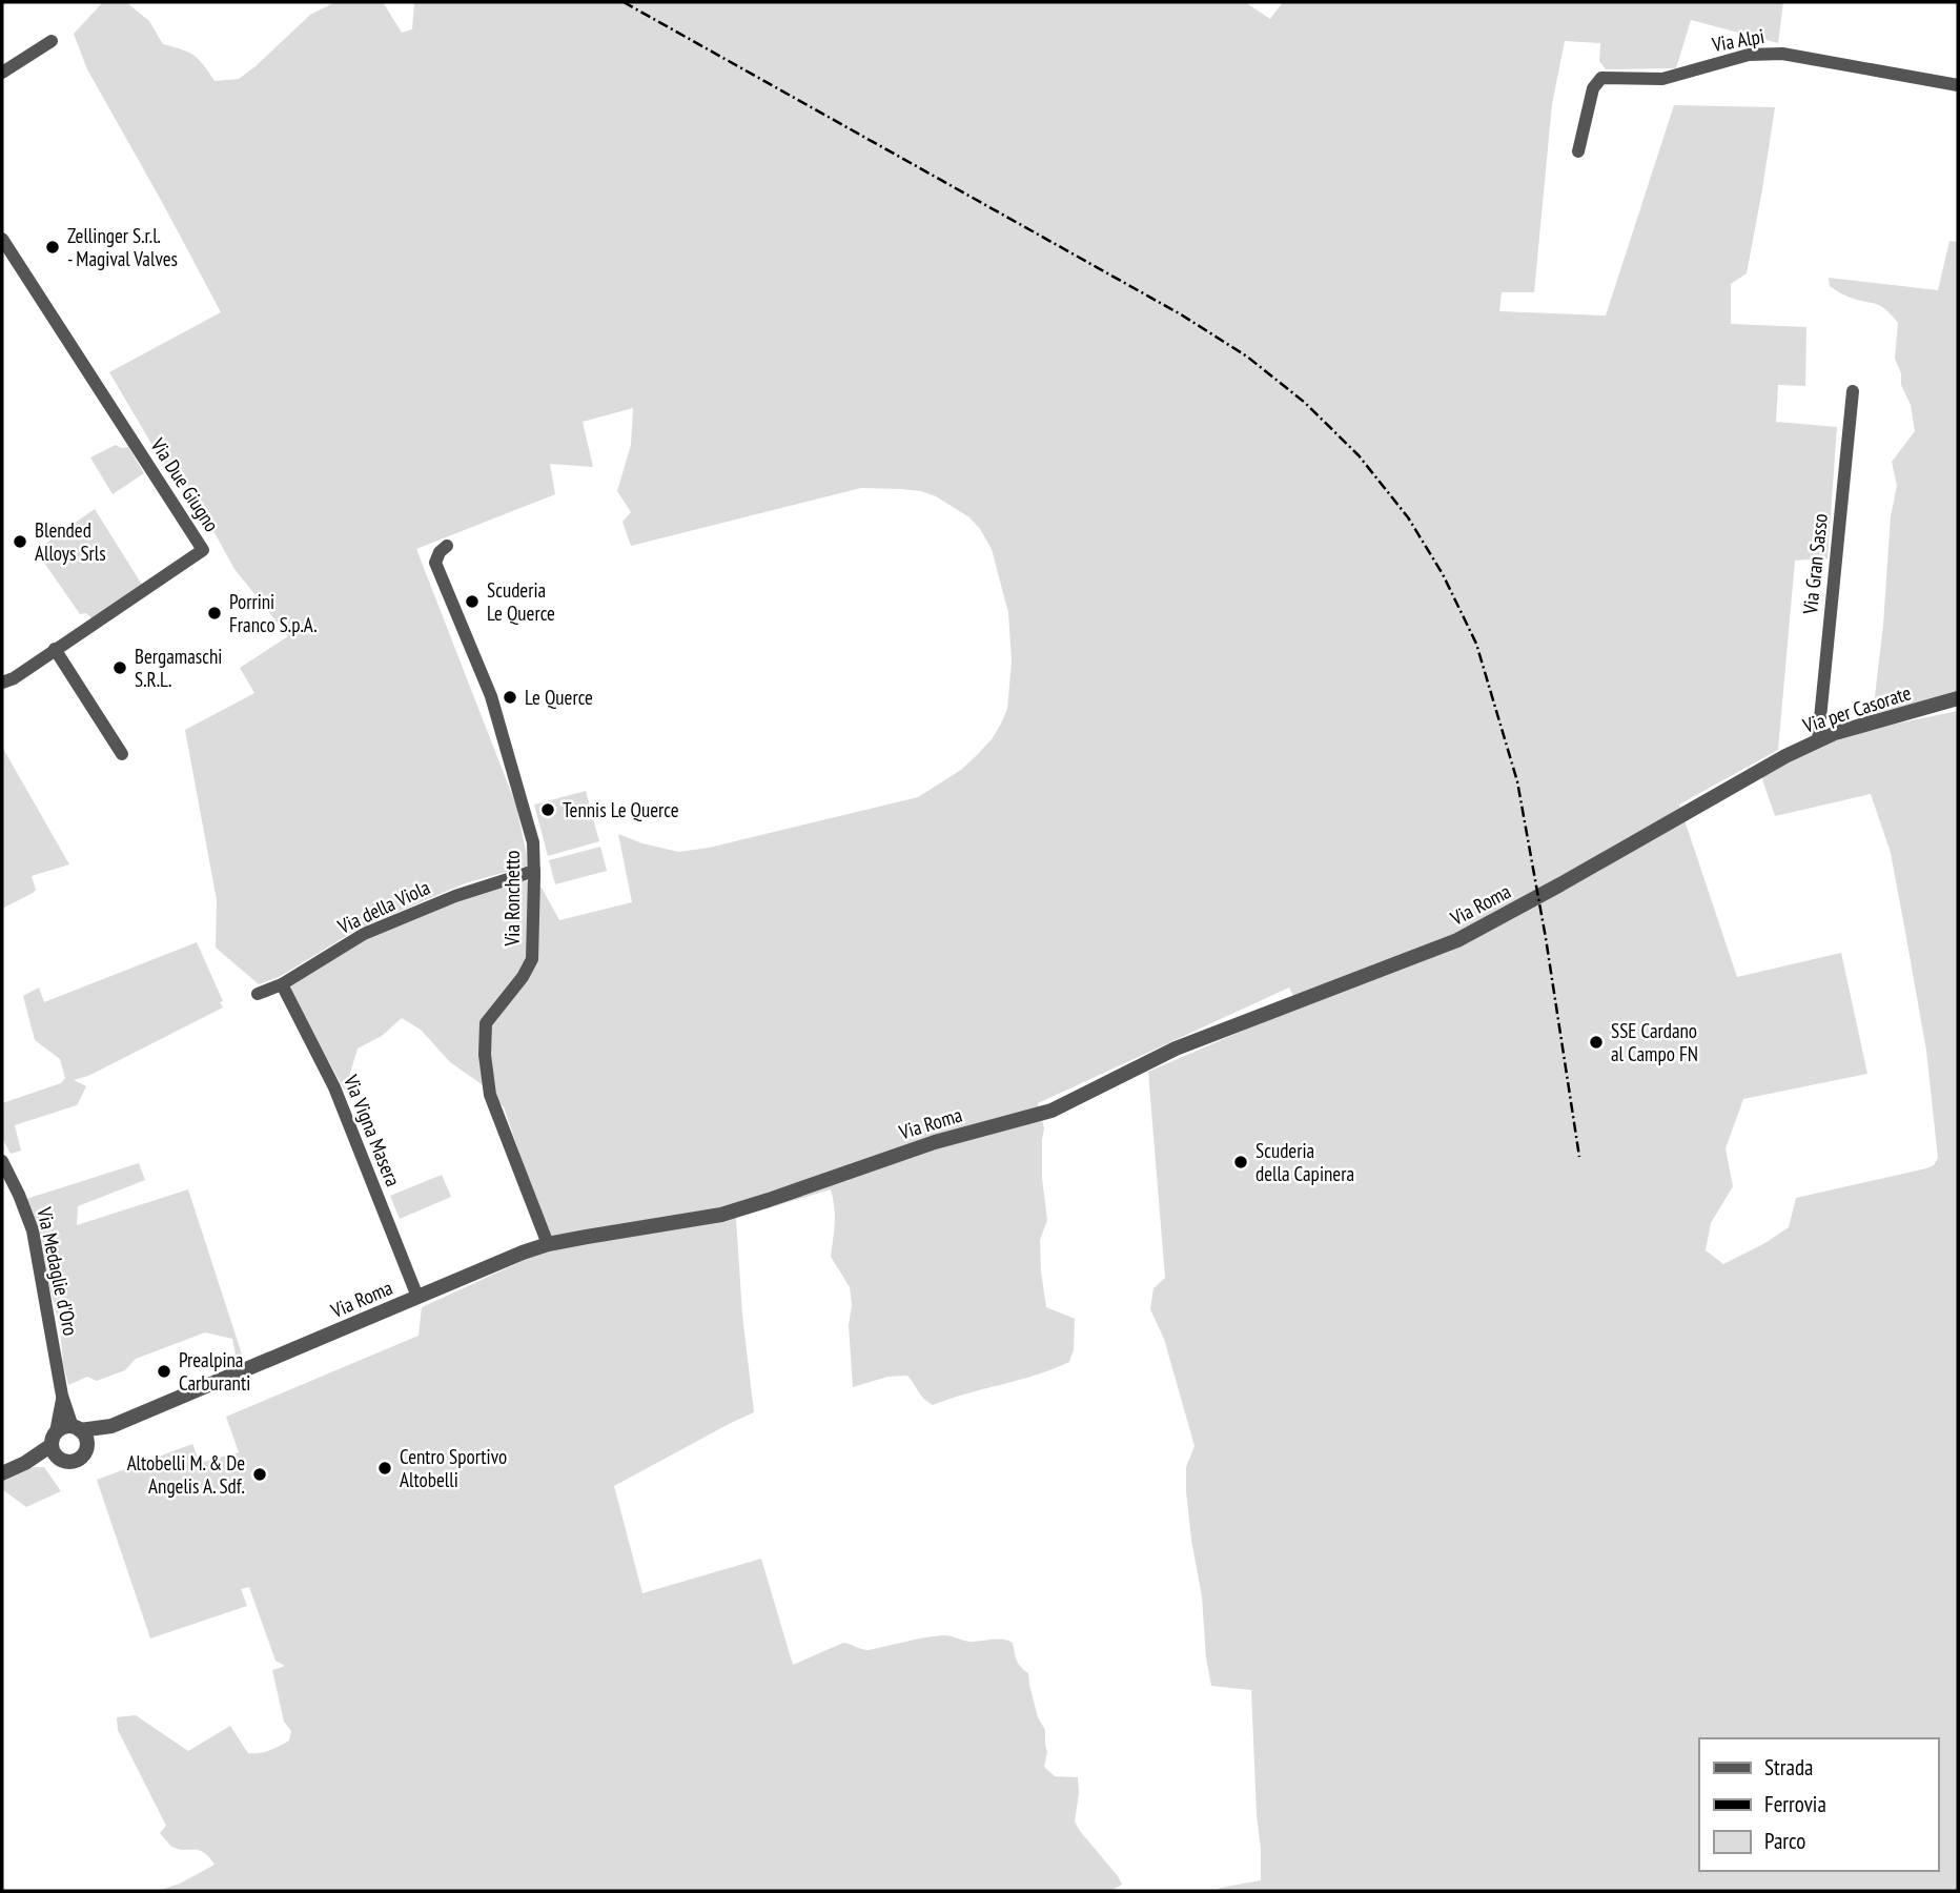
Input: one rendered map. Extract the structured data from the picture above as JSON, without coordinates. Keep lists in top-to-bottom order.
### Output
{
  "streets": {
    "street": [
      "Via Alpi",
      "Via Due Giugno",
      "Via Gran Sasso",
      "Via per Casorate",
      "Via Ronchetto",
      "Via Roma",
      "Via della Viola",
      "Via Vigna Masera",
      "Via Medaglie d'Oro"
    ]
  },
  "crossings": [
    ["Via Gran Sasso", "Via per Casorate"],
    ["Via per Casorate", "Via Roma"],
    ["Via Ronchetto", "Via Roma"],
    ["Via Ronchetto", "Via della Viola"],
    ["Via Roma", "Via Vigna Masera"],
    ["Via Roma", "Via Medaglie d'Oro"],
    ["Via della Viola", "Via Vigna Masera"]
  ],
  "places": [
    "Zellinger S.r.l. - Magival Valves",
    "Blended Alloys Srls",
    "Scuderia Le Querce",
    "Porrini Franco S.p.A.",
    "Bergamaschi S.R.L.",
    "Le Querce",
    "Tennis Le Querce",
    "SSE Cardano al Campo FN",
    "Scuderia della Capinera",
    "Prealpina Carburanti",
    "Centro Sportivo Altobelli",
    "Altobelli M. & De Angelis A. Sdf."
  ],
  "legend": ["Strada", "Ferrovia", "Parco"]
}
